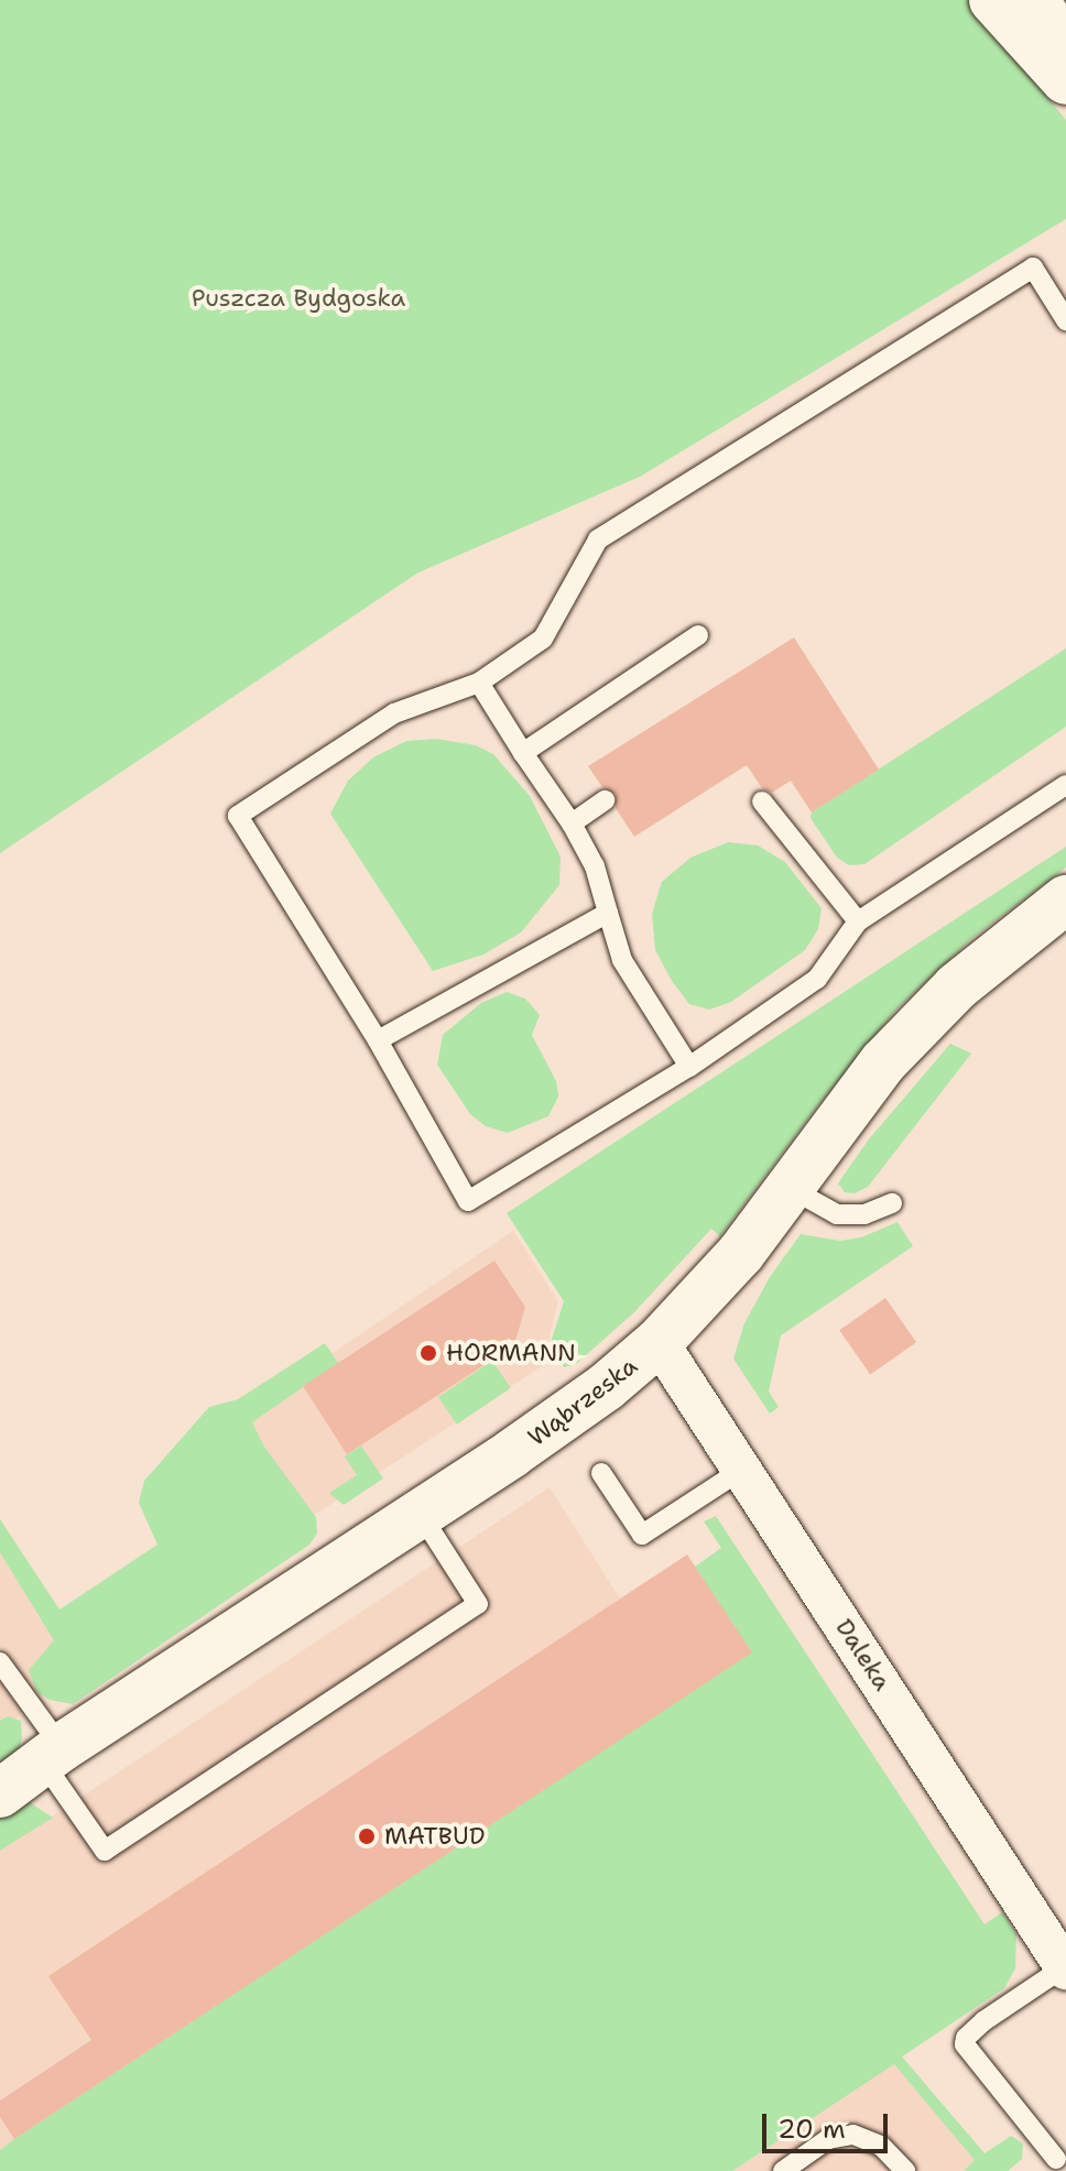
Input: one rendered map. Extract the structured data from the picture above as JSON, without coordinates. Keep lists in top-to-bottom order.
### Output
{
  "streets": {
    "street": ["Wąbrzeska", "Daleka"]
  },
  "crossings": [
    ["Wąbrzeska", "Daleka"]
  ],
  "parks": ["Puszcza Bydgoska"],
  "places": ["HORMANN", "MATBUD"],
  "scale_bar": "20 m"
}
